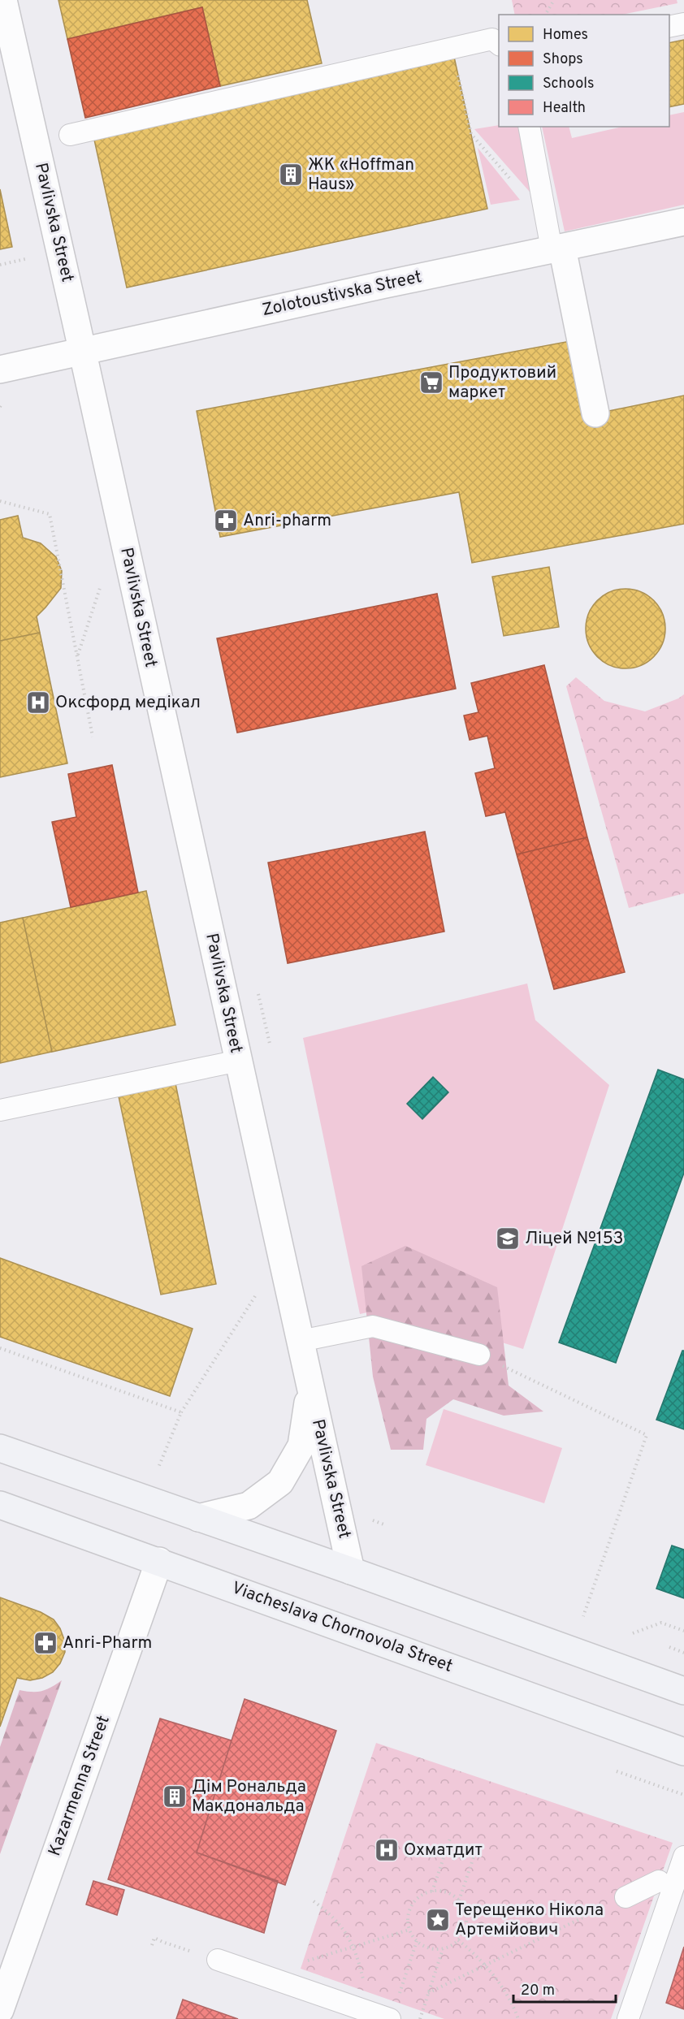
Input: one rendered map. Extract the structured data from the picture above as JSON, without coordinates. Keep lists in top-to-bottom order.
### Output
{
  "streets": {
    "main road": ["Viacheslava Chornovola Street"],
    "street": ["Pavlivska Street", "Zolotoustivska Street", "Kazarmenna Street"]
  },
  "crossings": [
    ["Pavlivska Street", "Zolotoustivska Street"],
    ["Viacheslava Chornovola Street", "Kazarmenna Street"]
  ],
  "places": {
    "building": ["ЖК «Hoffman Haus»", "Дім Рональда Макдональда"],
    "supermarket": ["Продуктовий маркет"],
    "pharmacy": ["Anri-pharm", "Anri-Pharm"],
    "hospital": ["Оксфорд медікал", "Охматдит"],
    "school or university": ["Ліцей №153"],
    "place": ["Терещенко Нікола Артемійович"]
  },
  "legend": [
    "Homes",
    "Shops",
    "Schools",
    "Health"
  ],
  "scale_bar": "20 m"
}
